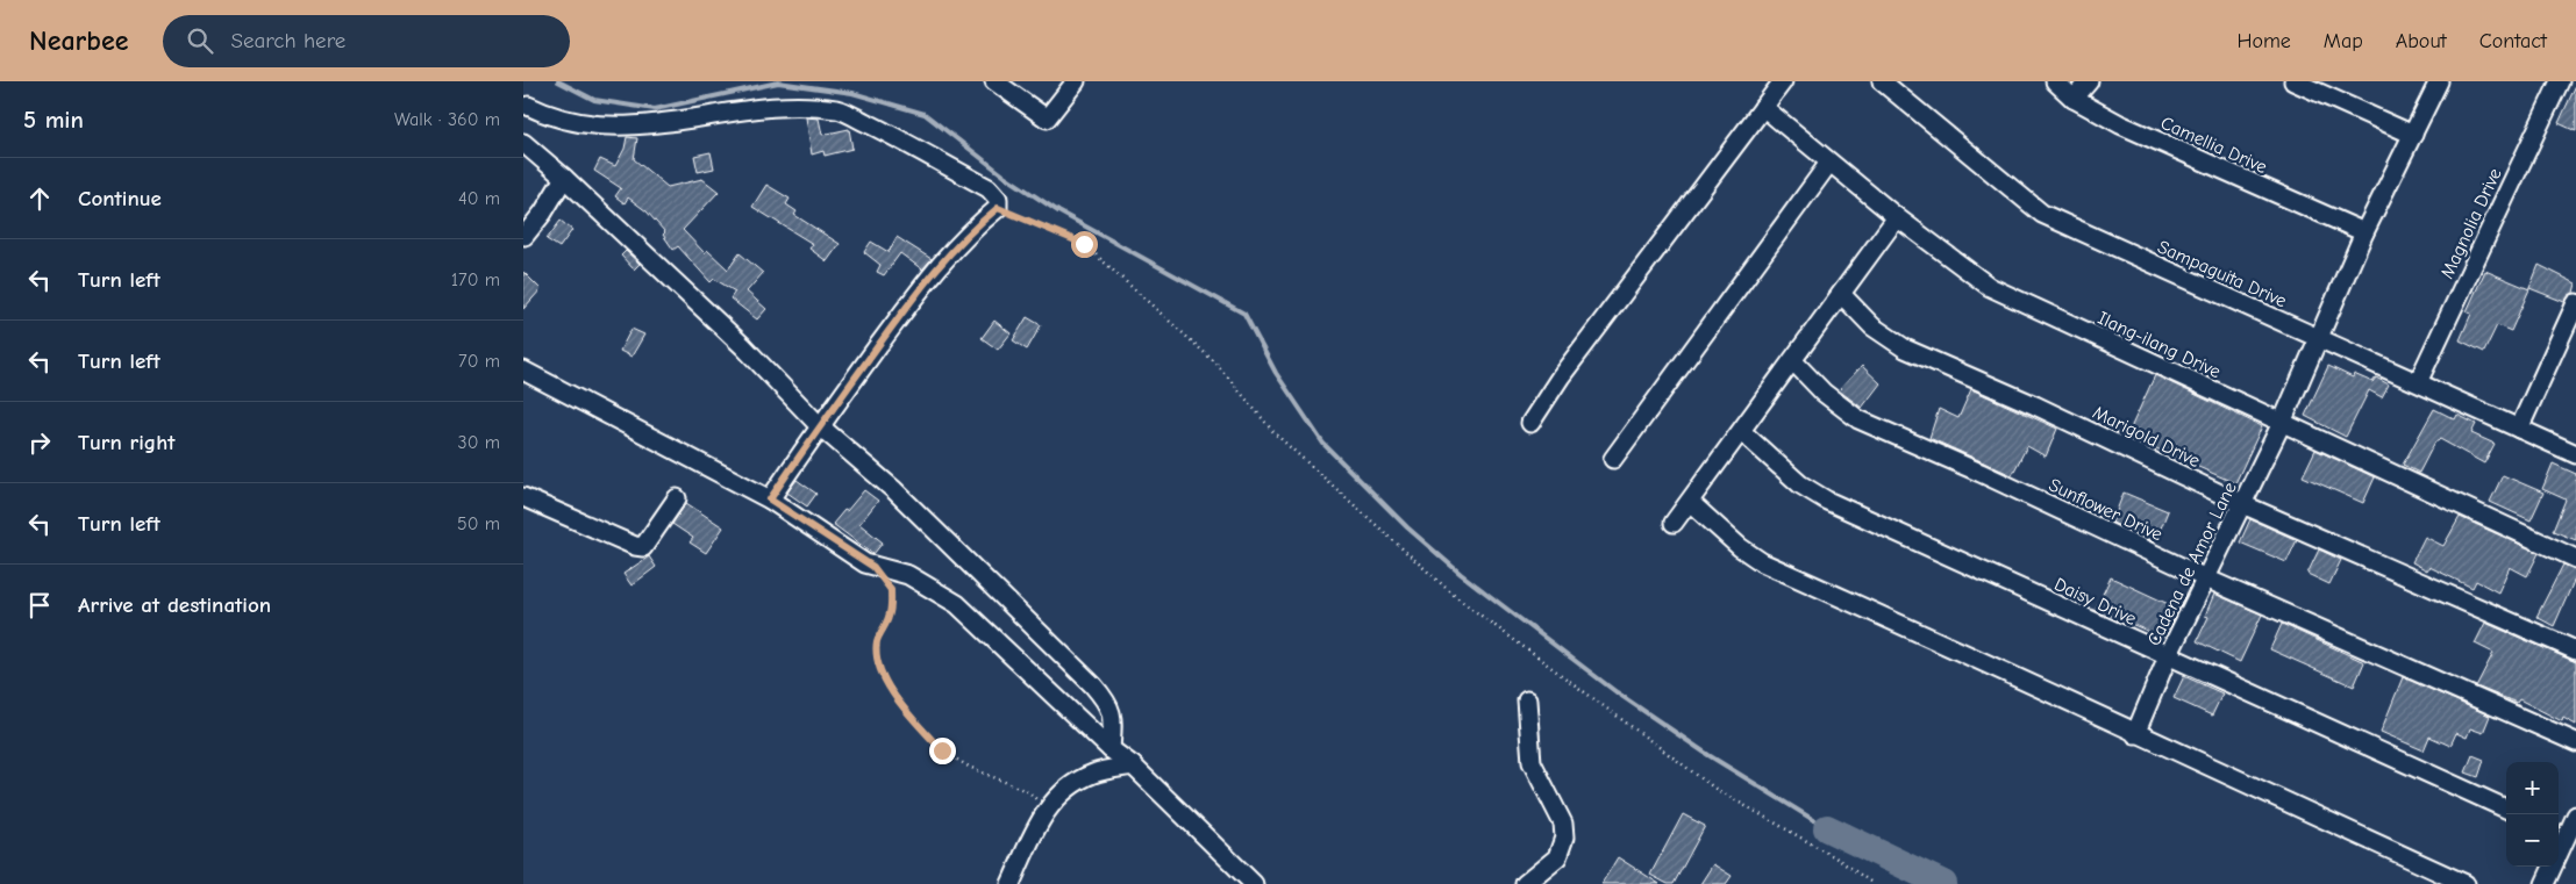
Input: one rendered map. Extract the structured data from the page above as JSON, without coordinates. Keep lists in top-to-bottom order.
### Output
{
  "streets": {
    "street": [
      "Camellia Drive",
      "Magnolia Drive",
      "Sampaguita Drive",
      "Ilang-ilang Drive",
      "Marigold Drive",
      "Sunflower Drive",
      "Cadena de Amor Lane",
      "Daisy Drive"
    ]
  },
  "crossings": [
    ["Camellia Drive", "Cadena de Amor Lane"],
    ["Magnolia Drive", "Sampaguita Drive"],
    ["Sampaguita Drive", "Cadena de Amor Lane"],
    ["Ilang-ilang Drive", "Cadena de Amor Lane"],
    ["Marigold Drive", "Cadena de Amor Lane"],
    ["Sunflower Drive", "Cadena de Amor Lane"],
    ["Cadena de Amor Lane", "Daisy Drive"]
  ],
  "page": {
    "header": "Nearbee",
    "search": "Search here",
    "nav": [
      "Home",
      "Map",
      "About",
      "Contact"
    ],
    "heading": ["5 min", "Walk · 360 m"],
    "list": [
      ["Continue", "40 m"],
      ["Turn left", "170 m"],
      ["Turn left", "70 m"],
      ["Turn right", "30 m"],
      ["Turn left", "50 m"],
      "Arrive at destination"
    ],
    "map_buttons": ["+", "−"]
  }
}
